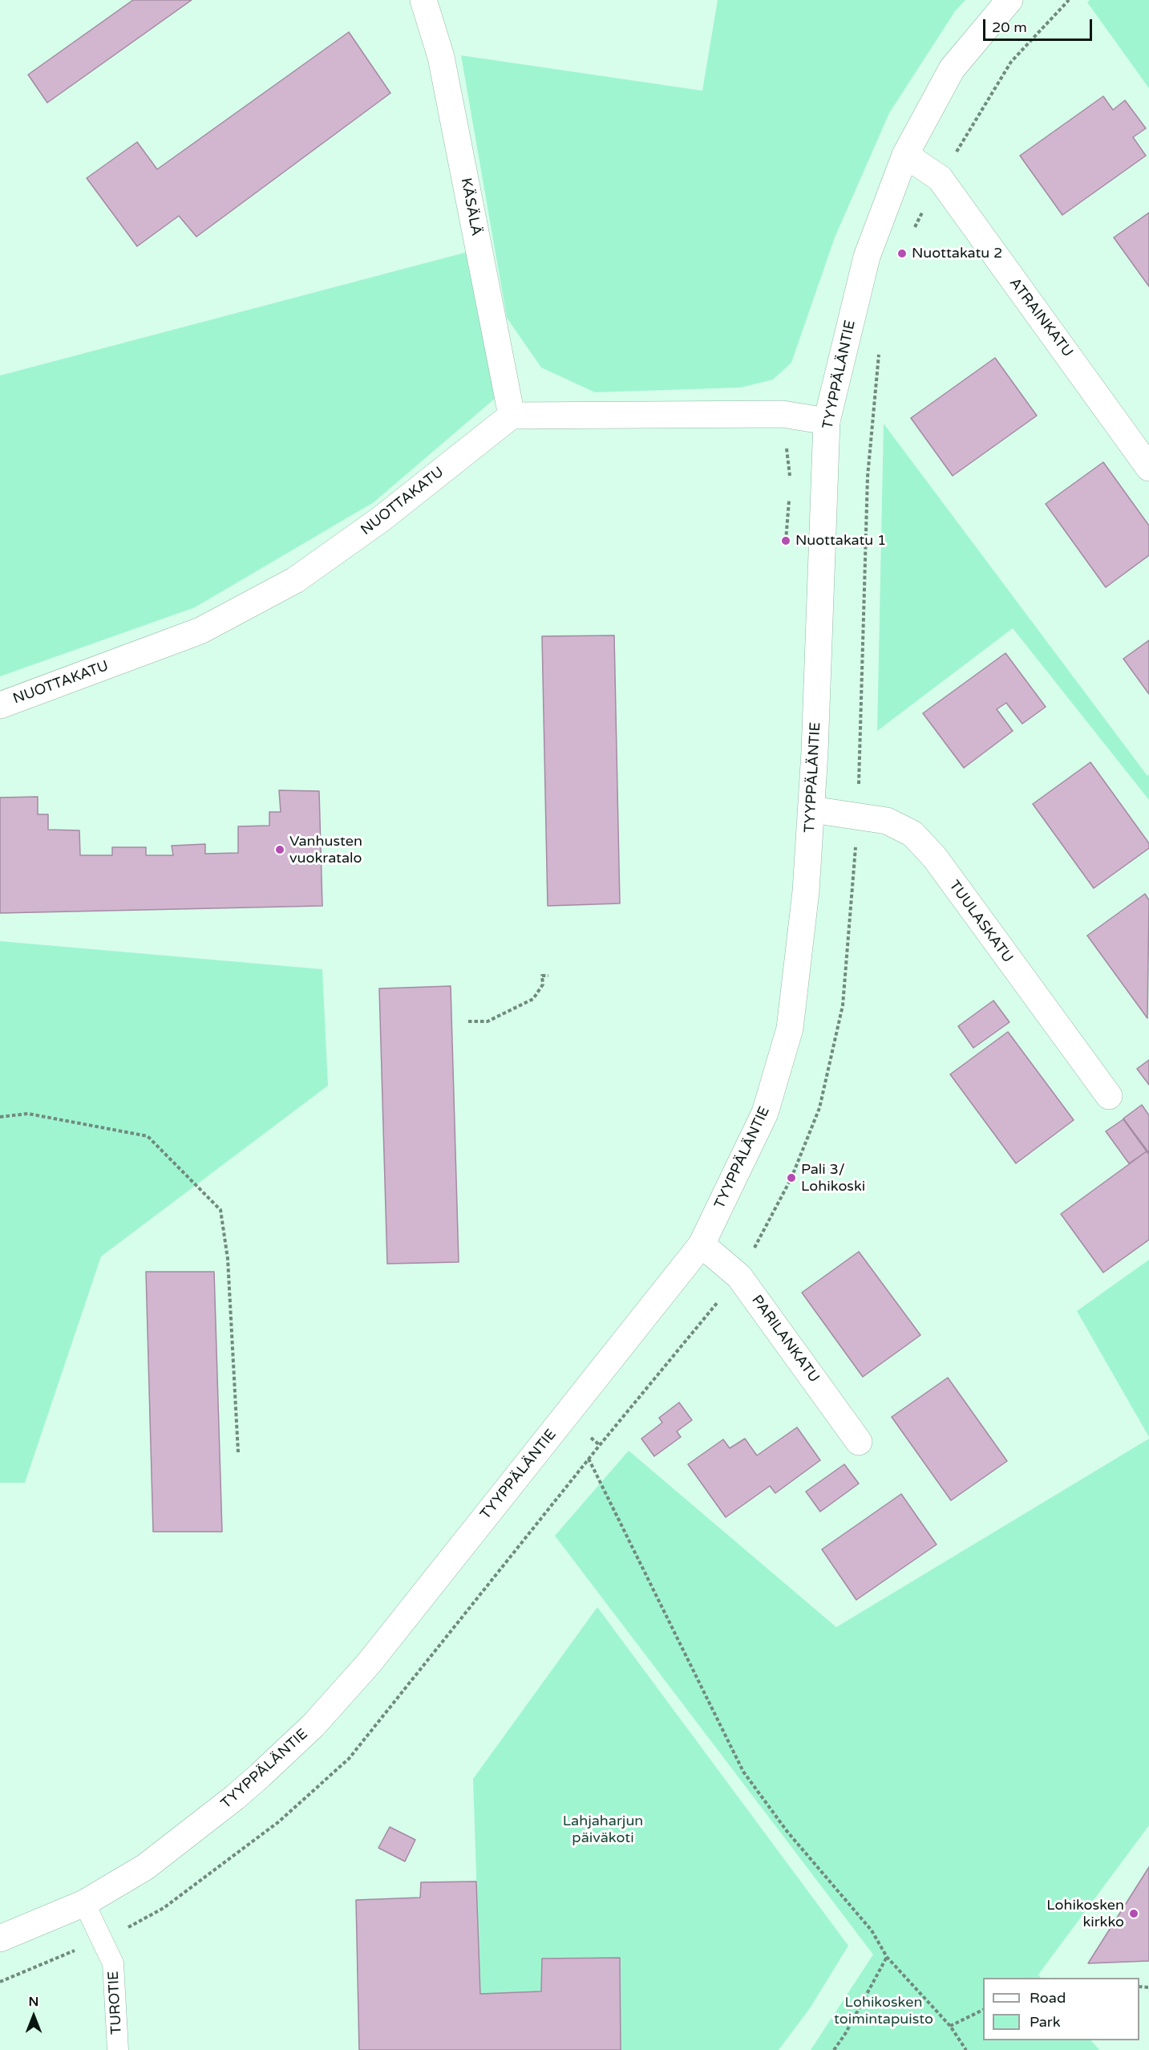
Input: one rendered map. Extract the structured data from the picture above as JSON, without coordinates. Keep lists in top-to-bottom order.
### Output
{
  "streets": {
    "street": [
      "KÄSÄLÄ",
      "ATRAINKATU",
      "TYYPPÄLÄNTIE",
      "NUOTTAKATU",
      "TUULASKATU",
      "PARILANKATU"
    ],
    "lane": ["TUROTIE"]
  },
  "crossings": [
    ["KÄSÄLÄ", "NUOTTAKATU"],
    ["ATRAINKATU", "TYYPPÄLÄNTIE"],
    ["TYYPPÄLÄNTIE", "TUULASKATU"],
    ["TYYPPÄLÄNTIE", "PARILANKATU"],
    ["TYYPPÄLÄNTIE", "TUROTIE"]
  ],
  "parks": ["Lahjaharjun päiväkoti", "Lohikosken toimintapuisto"],
  "places": [
    "Nuottakatu 2",
    "Nuottakatu 1",
    "Vanhusten vuokratalo",
    "Pali 3/ Lohikoski",
    "Lohikosken kirkko"
  ],
  "legend": ["Road", "Park"],
  "scale_bar": "20 m",
  "north": "top"
}
